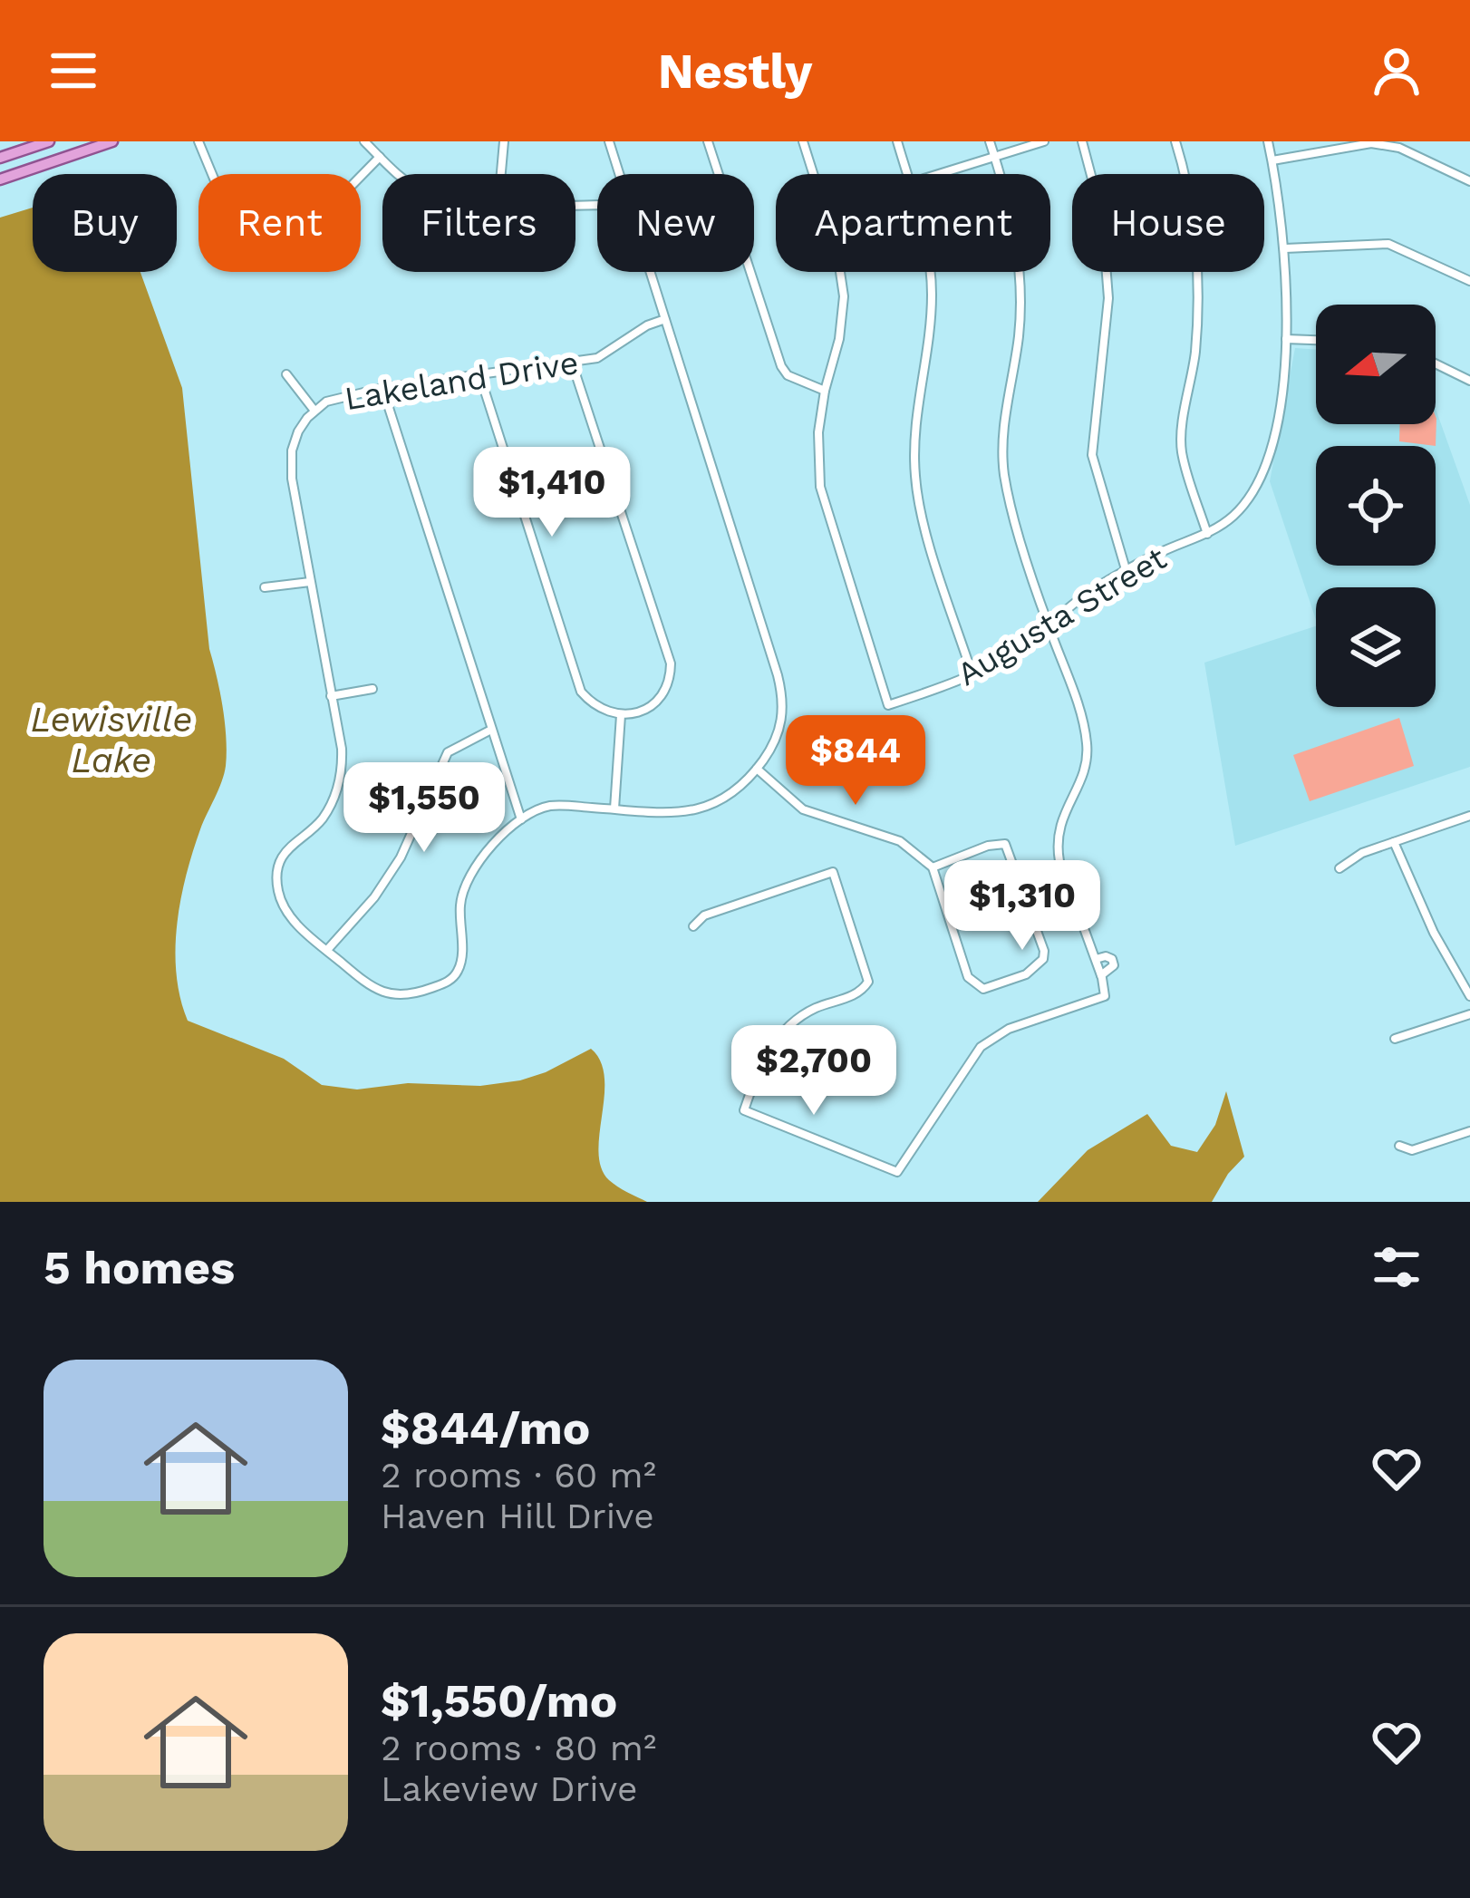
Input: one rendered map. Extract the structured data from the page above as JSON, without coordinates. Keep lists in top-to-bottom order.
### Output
{
  "streets": {
    "street": ["Lakeland Drive", "Augusta Street"]
  },
  "water": ["Lewisville Lake"],
  "north": "left",
  "page": {
    "header": "Nestly",
    "chip": [
      "Buy",
      "Rent",
      "Filters",
      "New",
      "Apartment",
      "House"
    ],
    "price": [
      "$1,410",
      "$844",
      "$1,550",
      "$1,310",
      "$2,700"
    ],
    "heading": "5 homes",
    "list": [
      {
        "name": "$844/mo",
        "note": "2 rooms · 60 m² · Haven Hill Drive"
      },
      {
        "name": "$1,550/mo",
        "note": "2 rooms · 80 m² · Lakeview Drive"
      }
    ]
  }
}
